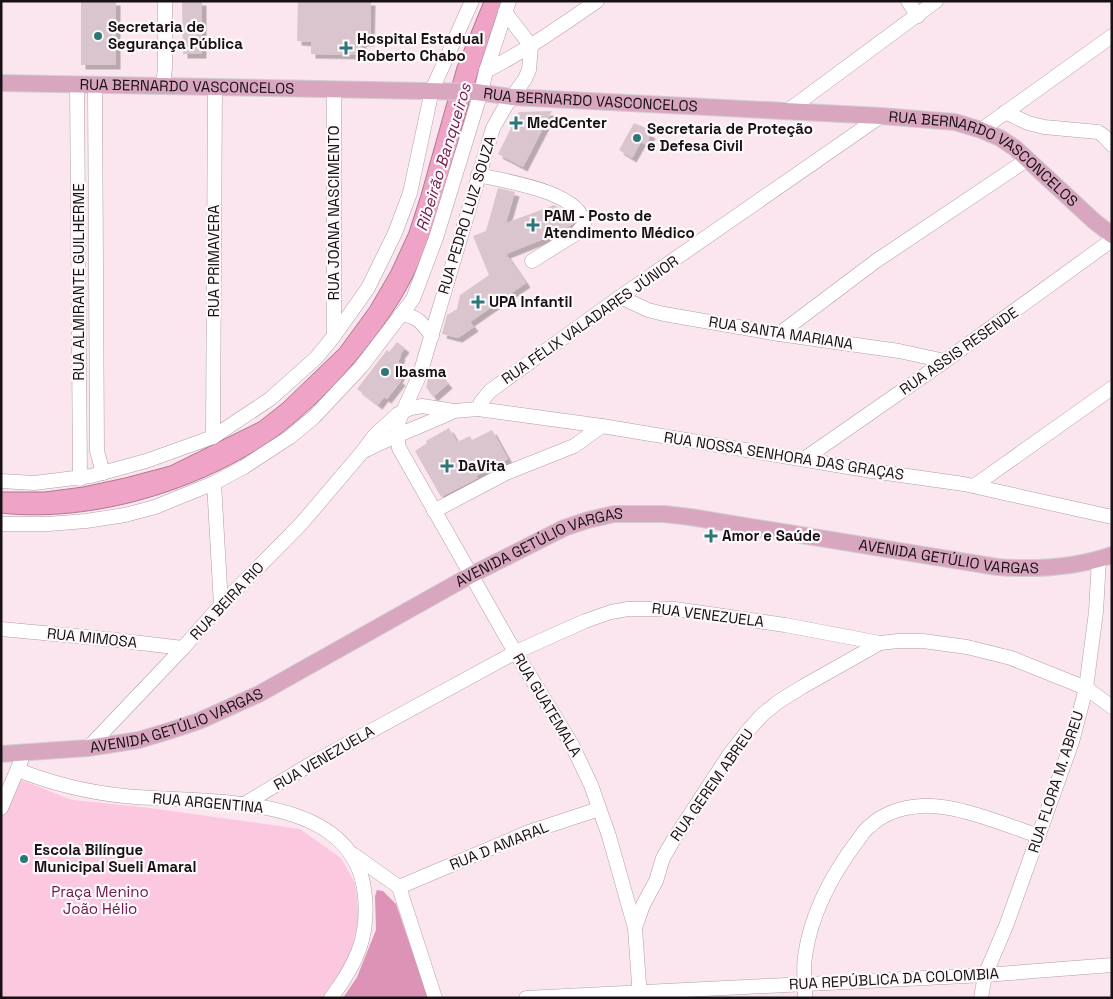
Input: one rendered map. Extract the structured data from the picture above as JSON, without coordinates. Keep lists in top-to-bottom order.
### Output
{
  "streets": {
    "main road": ["RUA BERNARDO VASCONCELOS", "AVENIDA GETÚLIO VARGAS"],
    "street": [
      "RUA JOANA NASCIMENTO",
      "RUA PEDRO LUIZ SOUZA",
      "RUA PRIMAVERA",
      "RUA ALMIRANTE GUILHERME",
      "RUA FÉLIX VALADARES JÚNIOR",
      "RUA SANTA MARIANA",
      "RUA ASSIS RESENDE",
      "RUA NOSSA SENHORA DAS GRAÇAS",
      "RUA BEIRA RIO",
      "RUA VENEZUELA",
      "RUA MIMOSA",
      "RUA GUATEMALA",
      "RUA FLORA M. ABREU",
      "RUA GEREM ABREU",
      "RUA ARGENTINA",
      "RUA D AMARAL",
      "RUA REPÚBLICA DA COLOMBIA"
    ]
  },
  "crossings": [
    ["RUA BERNARDO VASCONCELOS", "RUA JOANA NASCIMENTO"],
    ["RUA BERNARDO VASCONCELOS", "RUA PEDRO LUIZ SOUZA"],
    ["RUA BERNARDO VASCONCELOS", "RUA PRIMAVERA"],
    ["RUA BERNARDO VASCONCELOS", "RUA ALMIRANTE GUILHERME"],
    ["RUA BERNARDO VASCONCELOS", "RUA FÉLIX VALADARES JÚNIOR"],
    ["RUA PEDRO LUIZ SOUZA", "RUA BEIRA RIO"],
    ["RUA FÉLIX VALADARES JÚNIOR", "RUA SANTA MARIANA"],
    ["RUA FÉLIX VALADARES JÚNIOR", "RUA NOSSA SENHORA DAS GRAÇAS"],
    ["RUA SANTA MARIANA", "RUA ASSIS RESENDE"],
    ["RUA ASSIS RESENDE", "RUA NOSSA SENHORA DAS GRAÇAS"],
    ["RUA NOSSA SENHORA DAS GRAÇAS", "RUA BEIRA RIO"],
    ["AVENIDA GETÚLIO VARGAS", "RUA BEIRA RIO"],
    ["AVENIDA GETÚLIO VARGAS", "RUA GUATEMALA"],
    ["AVENIDA GETÚLIO VARGAS", "RUA FLORA M. ABREU"],
    ["RUA BEIRA RIO", "RUA MIMOSA"],
    ["RUA BEIRA RIO", "RUA GUATEMALA"],
    ["RUA VENEZUELA", "RUA GUATEMALA"],
    ["RUA VENEZUELA", "RUA FLORA M. ABREU"],
    ["RUA VENEZUELA", "RUA GEREM ABREU"],
    ["RUA VENEZUELA", "RUA ARGENTINA"],
    ["RUA GUATEMALA", "RUA GEREM ABREU"],
    ["RUA GUATEMALA", "RUA D AMARAL"],
    ["RUA GUATEMALA", "RUA REPÚBLICA DA COLOMBIA"],
    ["RUA FLORA M. ABREU", "RUA REPÚBLICA DA COLOMBIA"]
  ],
  "water": ["Ribeirão Banqueiros"],
  "parks": ["Praça Menino João Hélio"],
  "places": {
    "other": [
      "Secretaria de Segurança Pública",
      "Secretaria de Proteção e Defesa Civil",
      "Ibasma",
      "Escola Bilíngue Municipal Sueli Amaral"
    ],
    "health": [
      "Hospital Estadual Roberto Chabo",
      "MedCenter",
      "PAM - Posto de Atendimento Médico",
      "UPA Infantil",
      "DaVita",
      "Amor e Saúde"
    ]
  }
}
